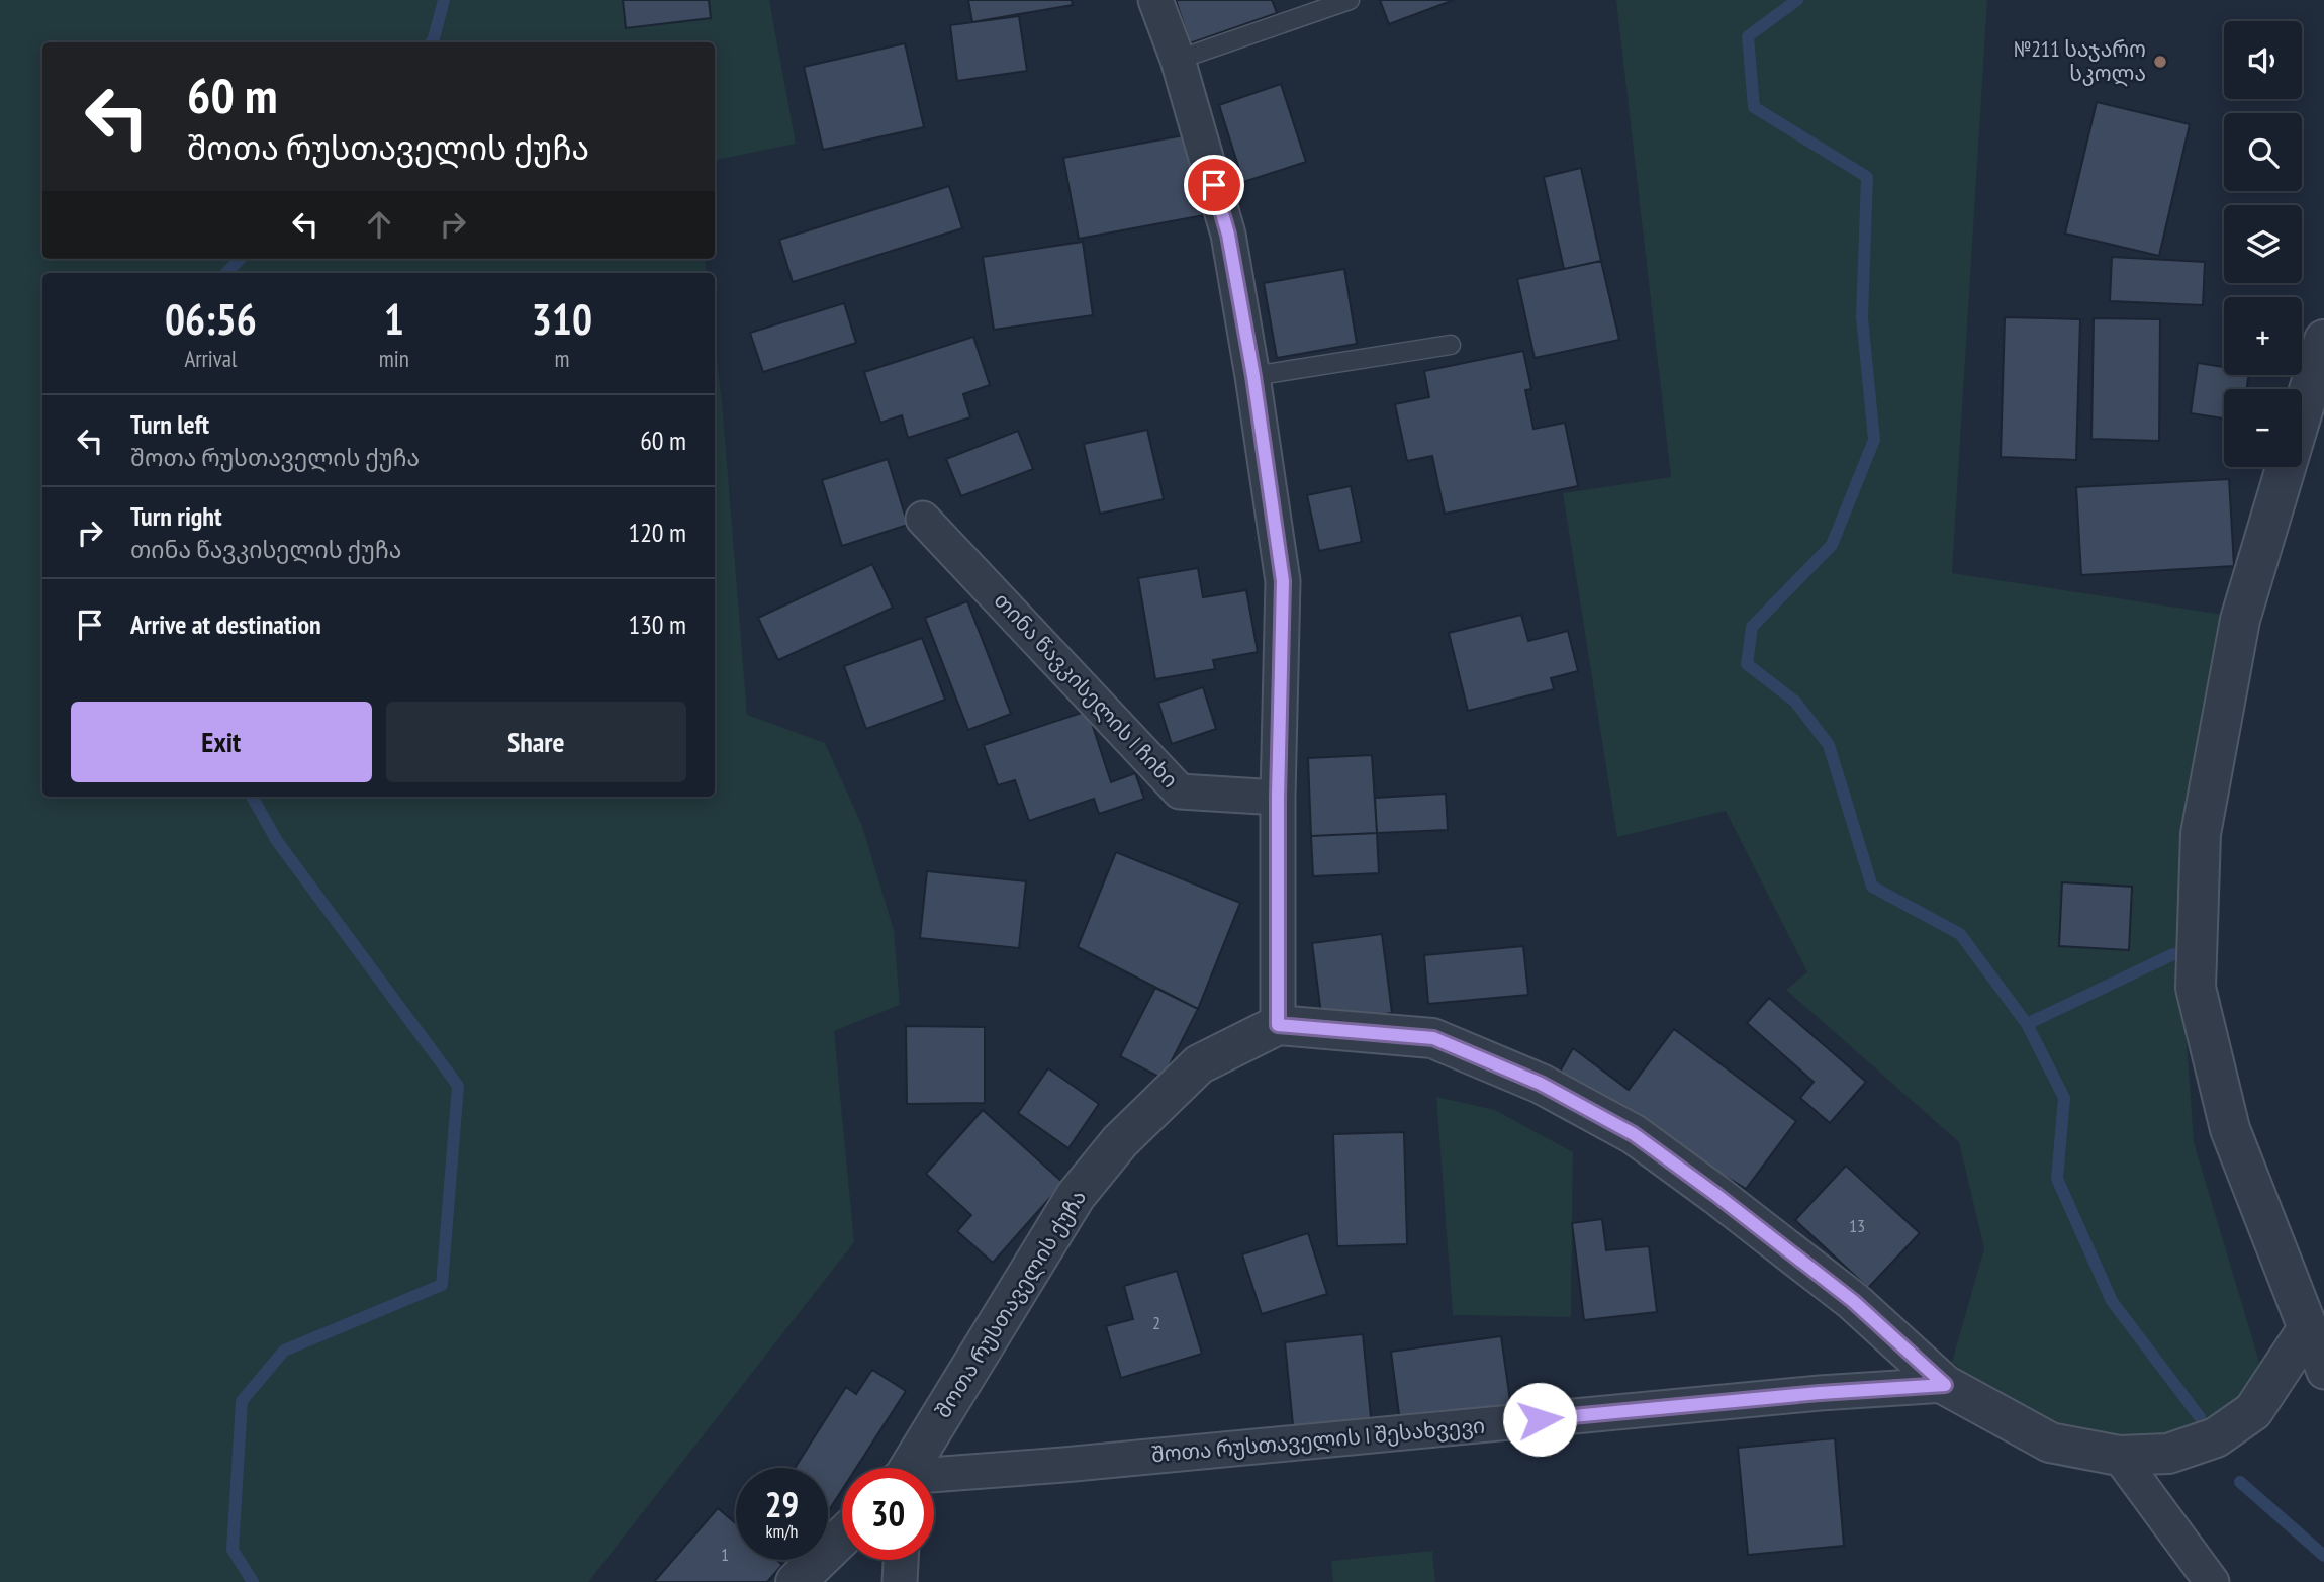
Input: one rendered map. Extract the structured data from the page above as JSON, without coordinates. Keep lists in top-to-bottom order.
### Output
{
  "streets": {
    "street": ["თინა წავკისელის I ჩიხი", "შოთა რუსთაველის ქუჩა", "შოთა რუსთაველის I შესახვევი"]
  },
  "places": ["№211 საჯარო სკოლა"],
  "house_numbers": ["13", "2", "1"],
  "page": {
    "map_buttons": ["+", "−"],
    "turn": ["60 m", "შოთა რუსთაველის ქუჩა"],
    "eta": [
      "06:56",
      "Arrival",
      "1",
      "min",
      "310",
      "m"
    ],
    "list": [
      {
        "name": "Turn left",
        "note": "შოთა რუსთაველის ქუჩა",
        "value": "60 m"
      },
      {
        "name": "Turn right",
        "note": "თინა წავკისელის ქუჩა",
        "value": "120 m"
      },
      {
        "name": "Arrive at destination",
        "value": "130 m"
      }
    ],
    "buttons": ["Exit", "Share"],
    "speed": "29 km/h",
    "limit": "30"
  }
}
